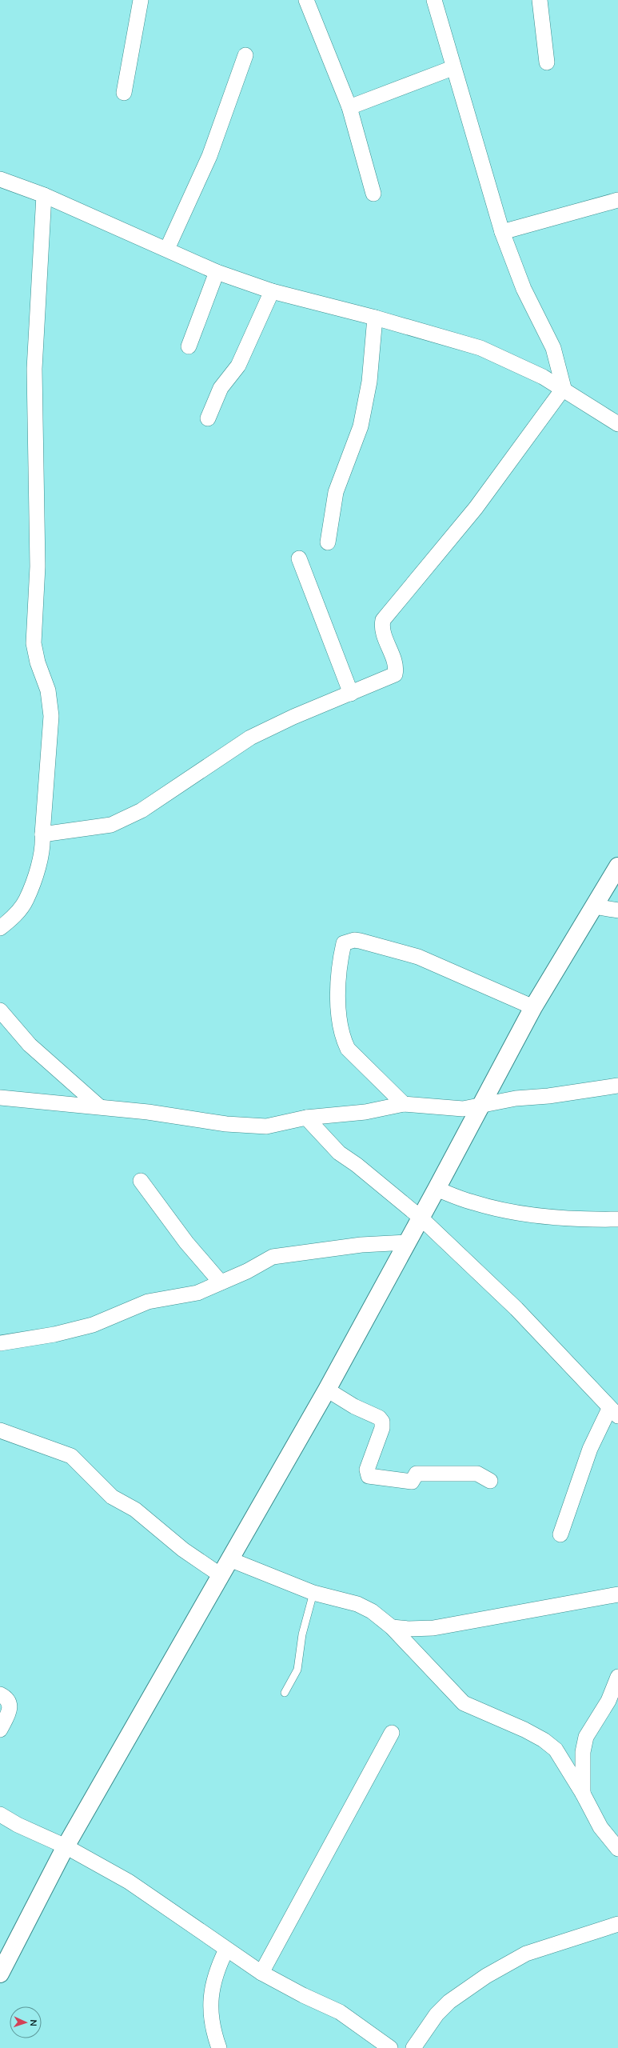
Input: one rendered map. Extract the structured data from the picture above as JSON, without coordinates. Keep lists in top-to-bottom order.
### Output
{
  "north": "right"
}
